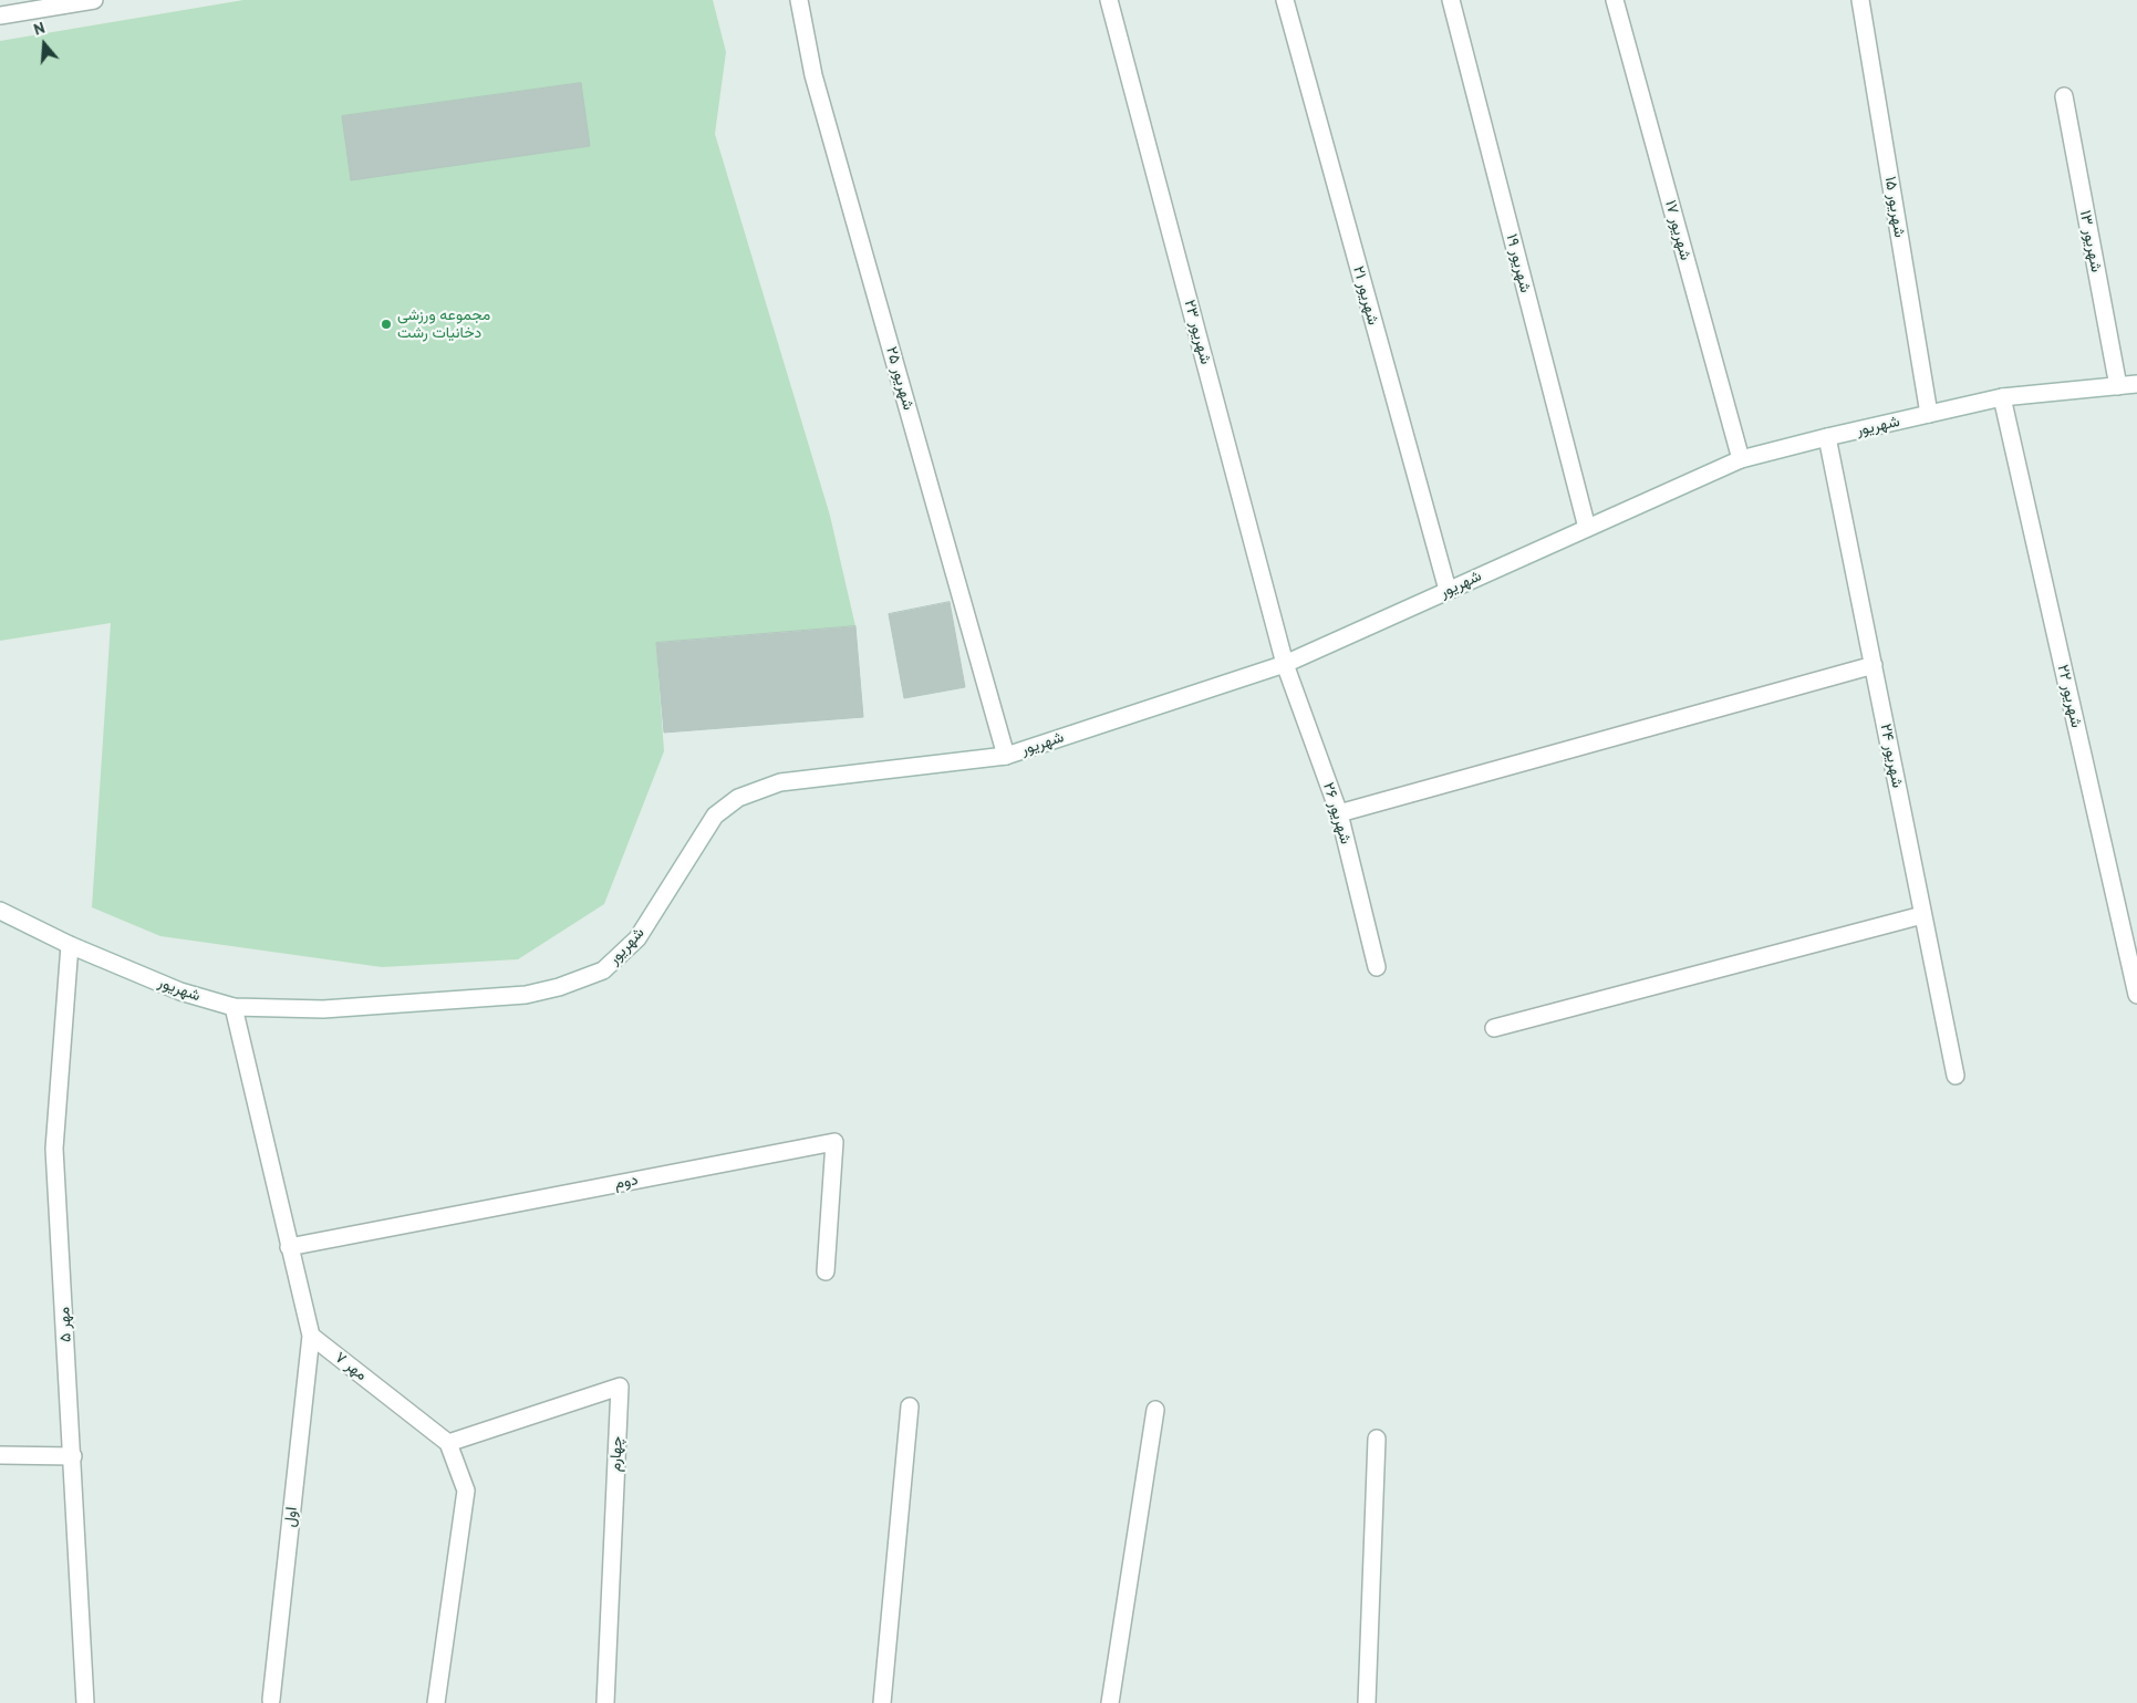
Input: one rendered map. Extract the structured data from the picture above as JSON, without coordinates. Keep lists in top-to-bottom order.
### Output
{
  "streets": {
    "street": [
      "شهریور ۱۵",
      "شهریور ۱۷",
      "شهریور ۱۳",
      "شهریور ۱۹",
      "شهریور ۲۱",
      "شهریور ۲۳",
      "شهریور ۲۵",
      "شهریور",
      "شهریور ۲۲",
      "شهریور ۲۴",
      "شهریور ۲۶",
      "دوم",
      "مهر ۵",
      "مهر ۷",
      "چهارم",
      "اول"
    ]
  },
  "crossings": [
    ["شهریور ۱۵", "شهریور"],
    ["شهریور ۱۷", "شهریور"],
    ["شهریور ۱۳", "شهریور"],
    ["شهریور ۱۹", "شهریور"],
    ["شهریور ۲۱", "شهریور"],
    ["شهریور ۲۳", "شهریور"],
    ["شهریور ۲۳", "شهریور ۲۶"],
    ["شهریور ۲۵", "شهریور"],
    ["شهریور", "شهریور ۲۲"],
    ["شهریور", "شهریور ۲۴"],
    ["شهریور", "شهریور ۲۶"],
    ["شهریور", "مهر ۵"],
    ["مهر ۷", "چهارم"],
    ["مهر ۷", "اول"]
  ],
  "places": ["مجموعه ورزشی دخانیات رشت"],
  "north": "top"
}
